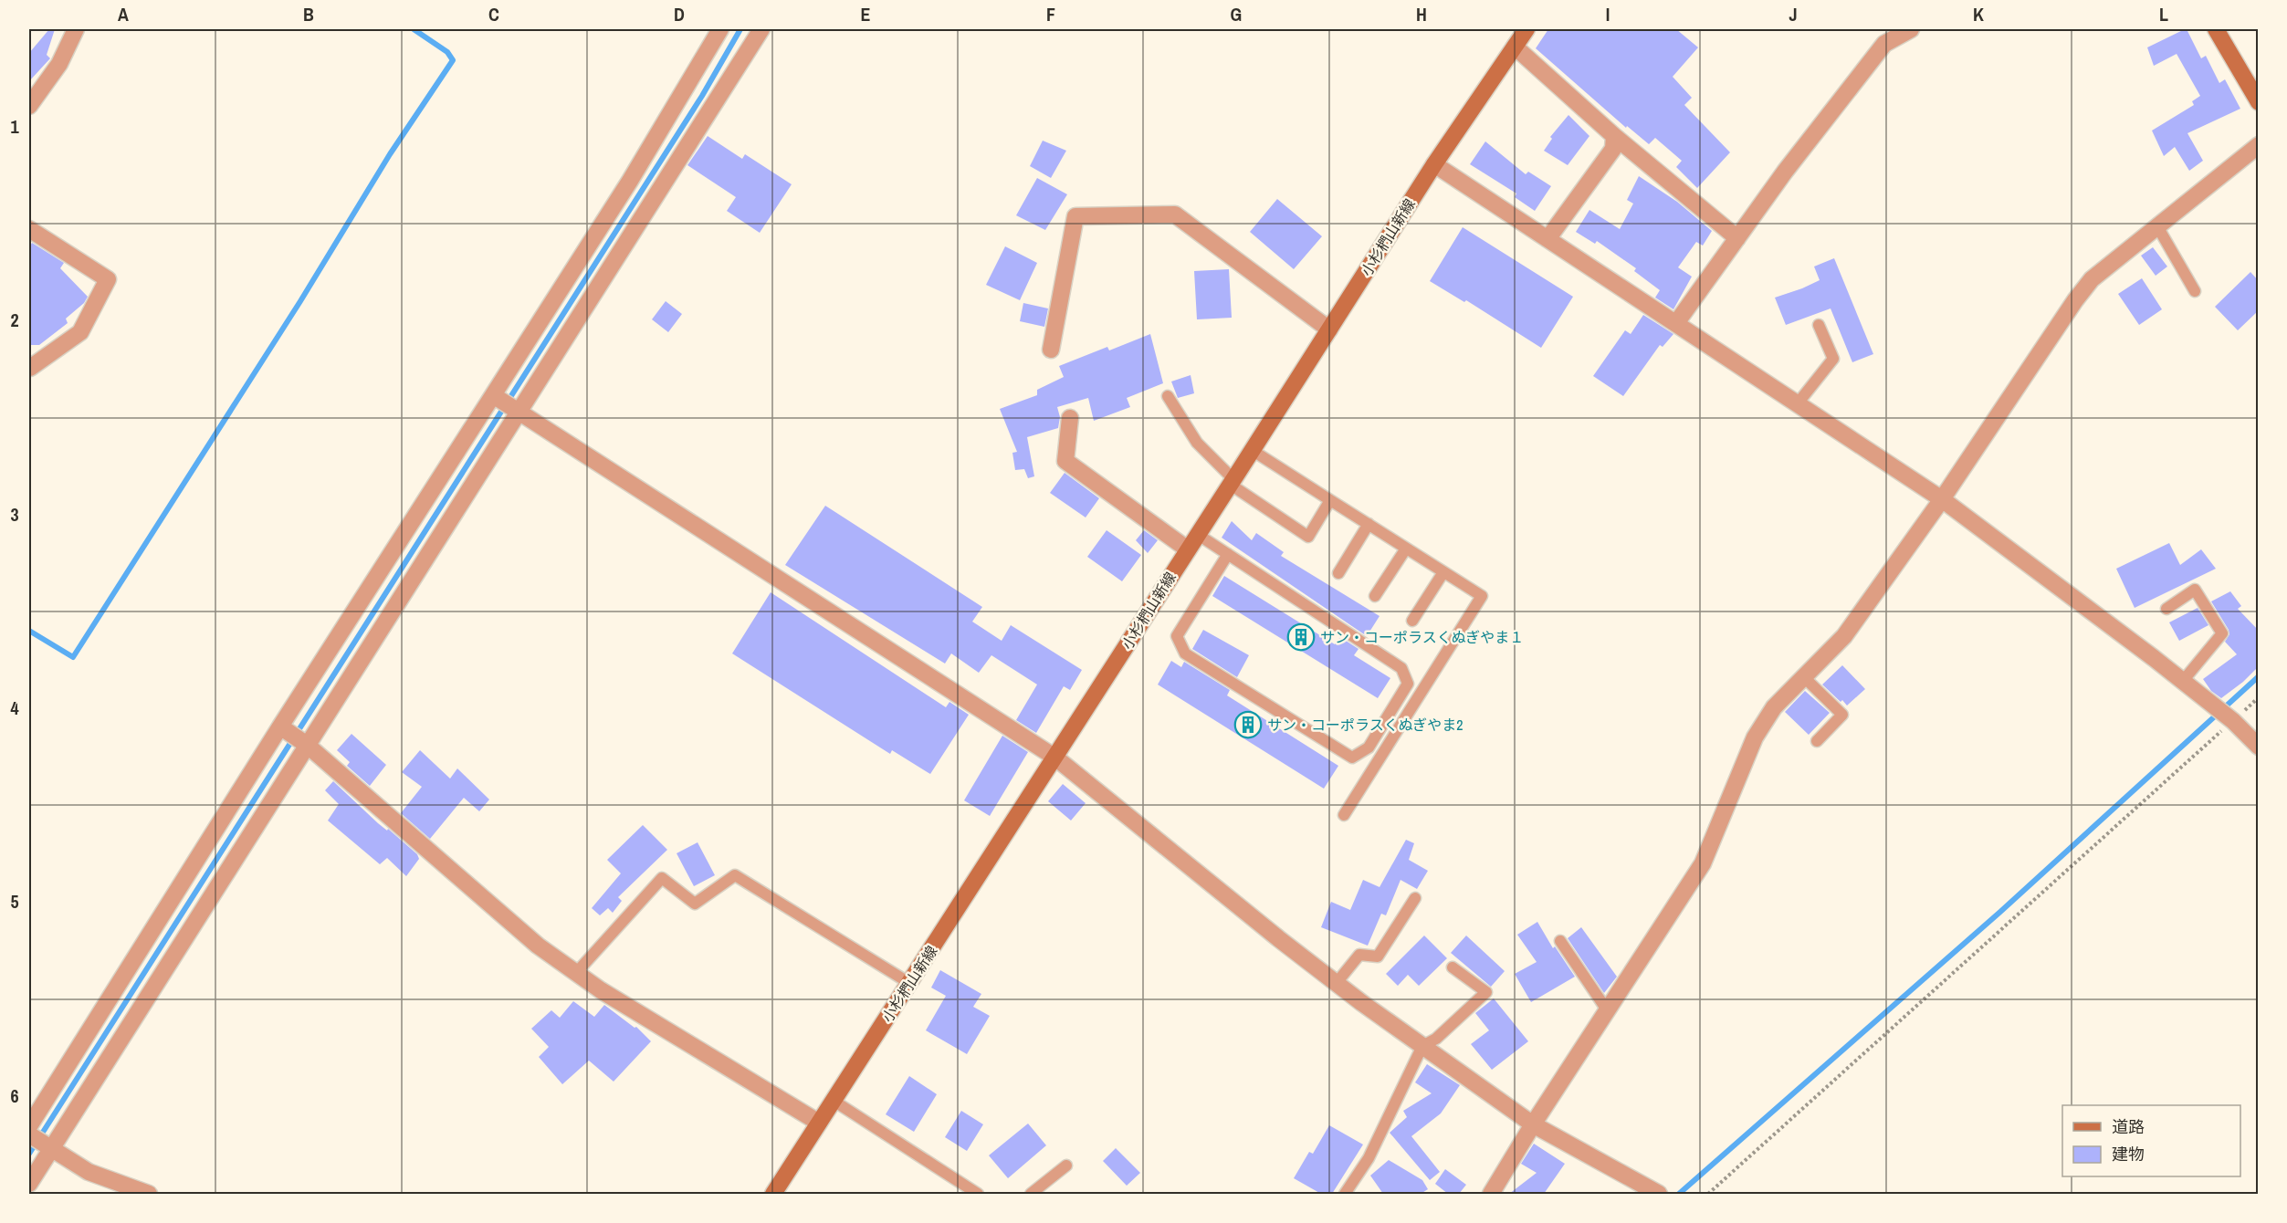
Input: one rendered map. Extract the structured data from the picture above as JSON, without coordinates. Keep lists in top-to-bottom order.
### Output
{
  "streets": {
    "main road": ["小杉椚山新線"]
  },
  "places": {
    "building": ["サン・コーポラスくぬぎやま１", "サン・コーポラスくぬぎやま2"]
  },
  "legend": ["道路", "建物"],
  "grid": {
    "columns": [
      "A",
      "B",
      "C",
      "D",
      "E",
      "F",
      "G",
      "H",
      "I",
      "J",
      "K",
      "L"
    ],
    "rows": [
      "1",
      "2",
      "3",
      "4",
      "5",
      "6"
    ]
  }
}
